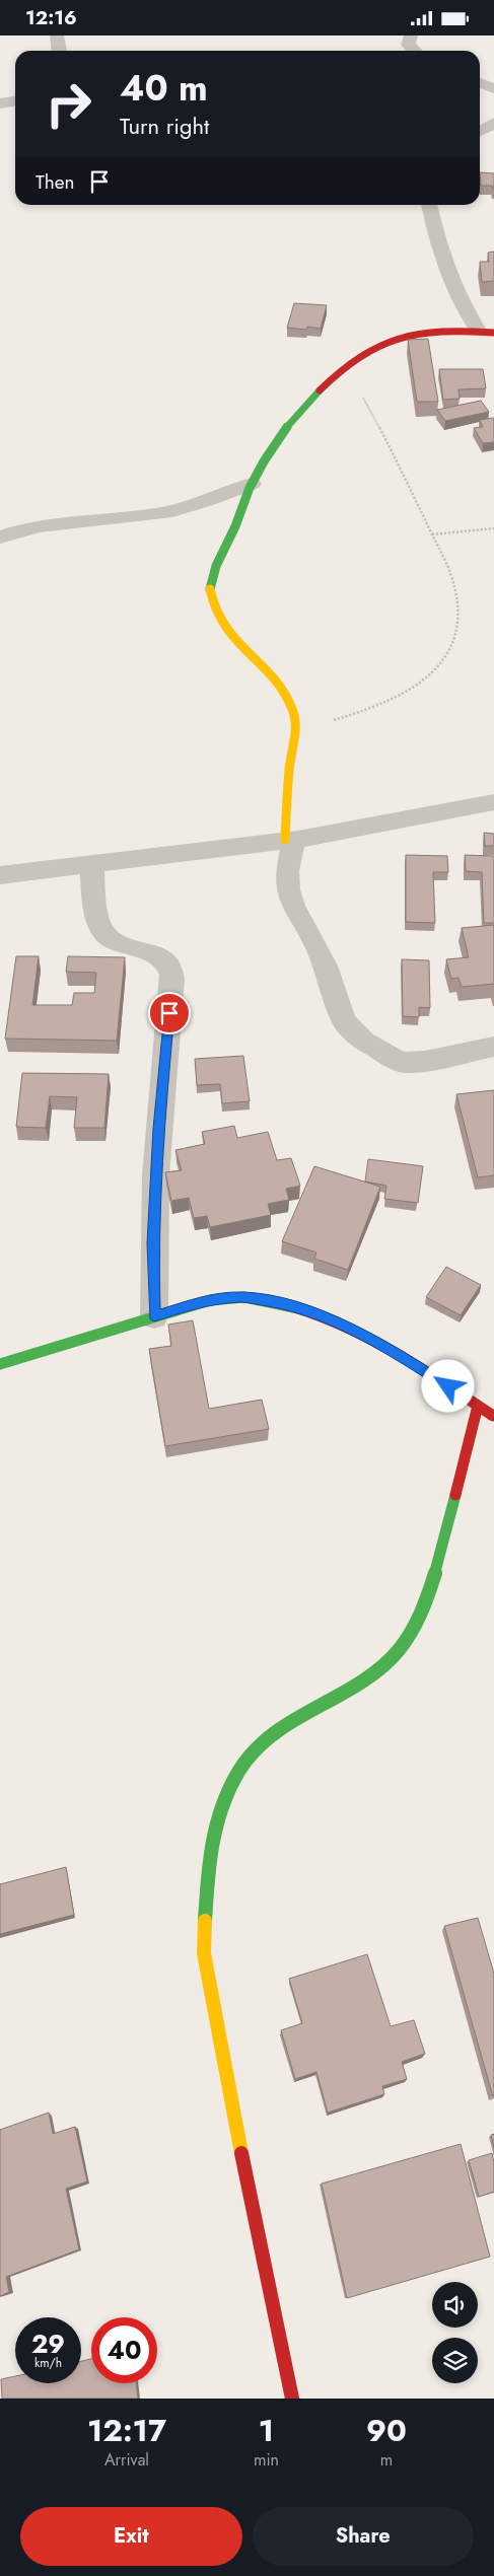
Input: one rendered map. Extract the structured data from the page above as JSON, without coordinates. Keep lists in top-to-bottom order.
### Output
{
  "page": {
    "status": "12:16",
    "turn": ["40 m", "Turn right"],
    "then": "Then",
    "speed": "29 km/h",
    "limit": "40",
    "eta": [
      "12:17",
      "Arrival",
      "1",
      "min",
      "90",
      "m"
    ],
    "buttons": ["Exit", "Share"]
  }
}
